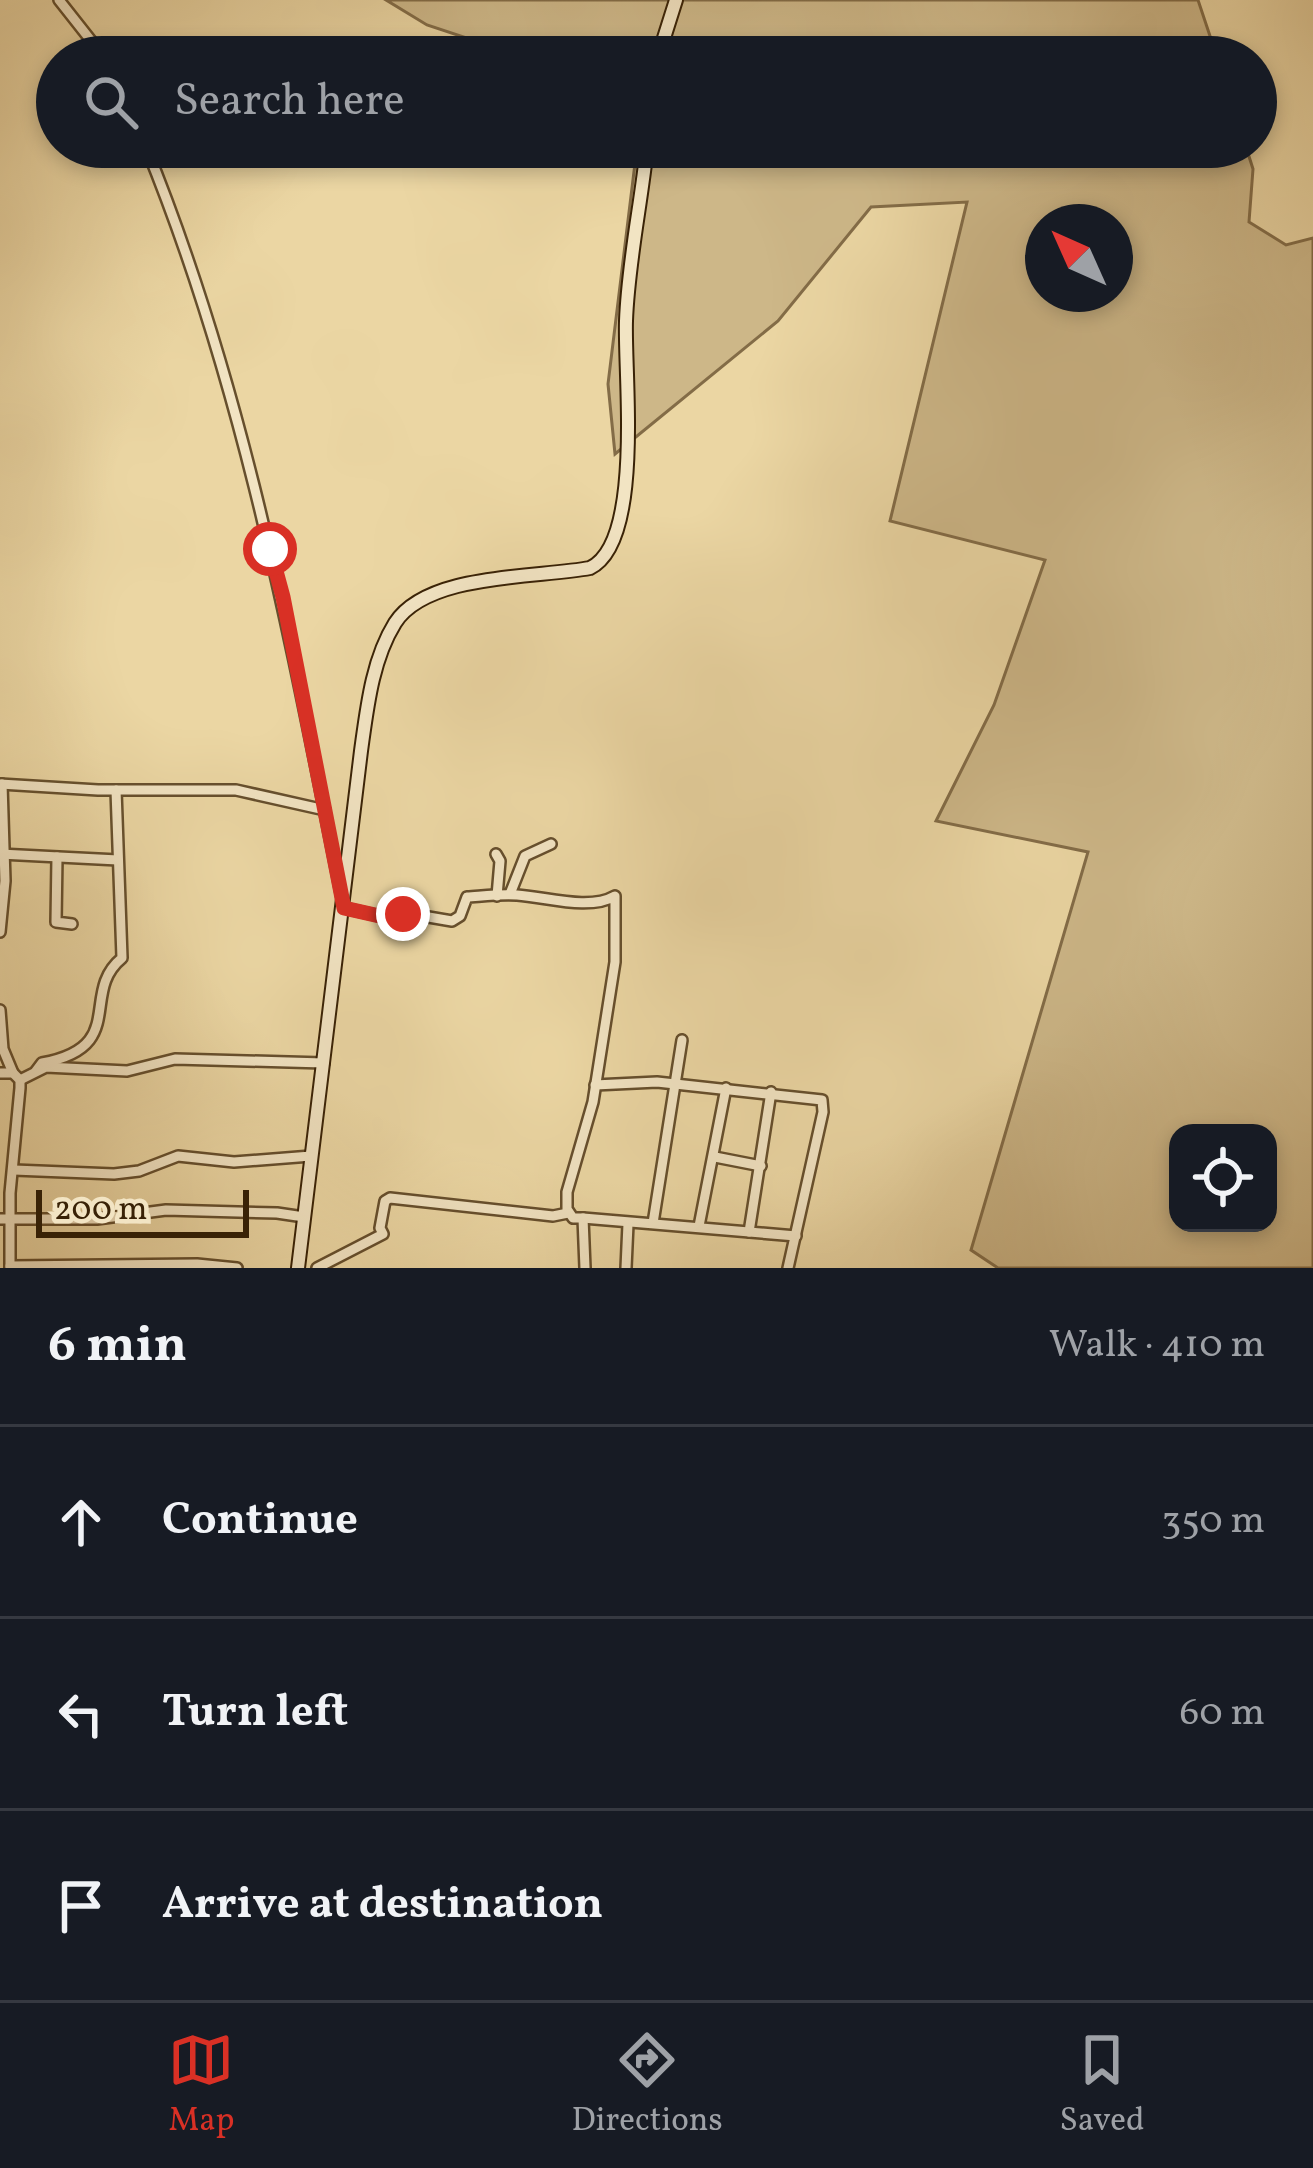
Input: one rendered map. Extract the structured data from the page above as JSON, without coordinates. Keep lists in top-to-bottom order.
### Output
{
  "scale_bar": "200 m",
  "north": "top left",
  "page": {
    "search": "Search here",
    "scale": "200 m",
    "heading": ["6 min", "Walk · 410 m"],
    "list": [
      ["Continue", "350 m"],
      ["Turn left", "60 m"],
      "Arrive at destination"
    ],
    "nav": ["Map", "Directions", "Saved"]
  }
}
